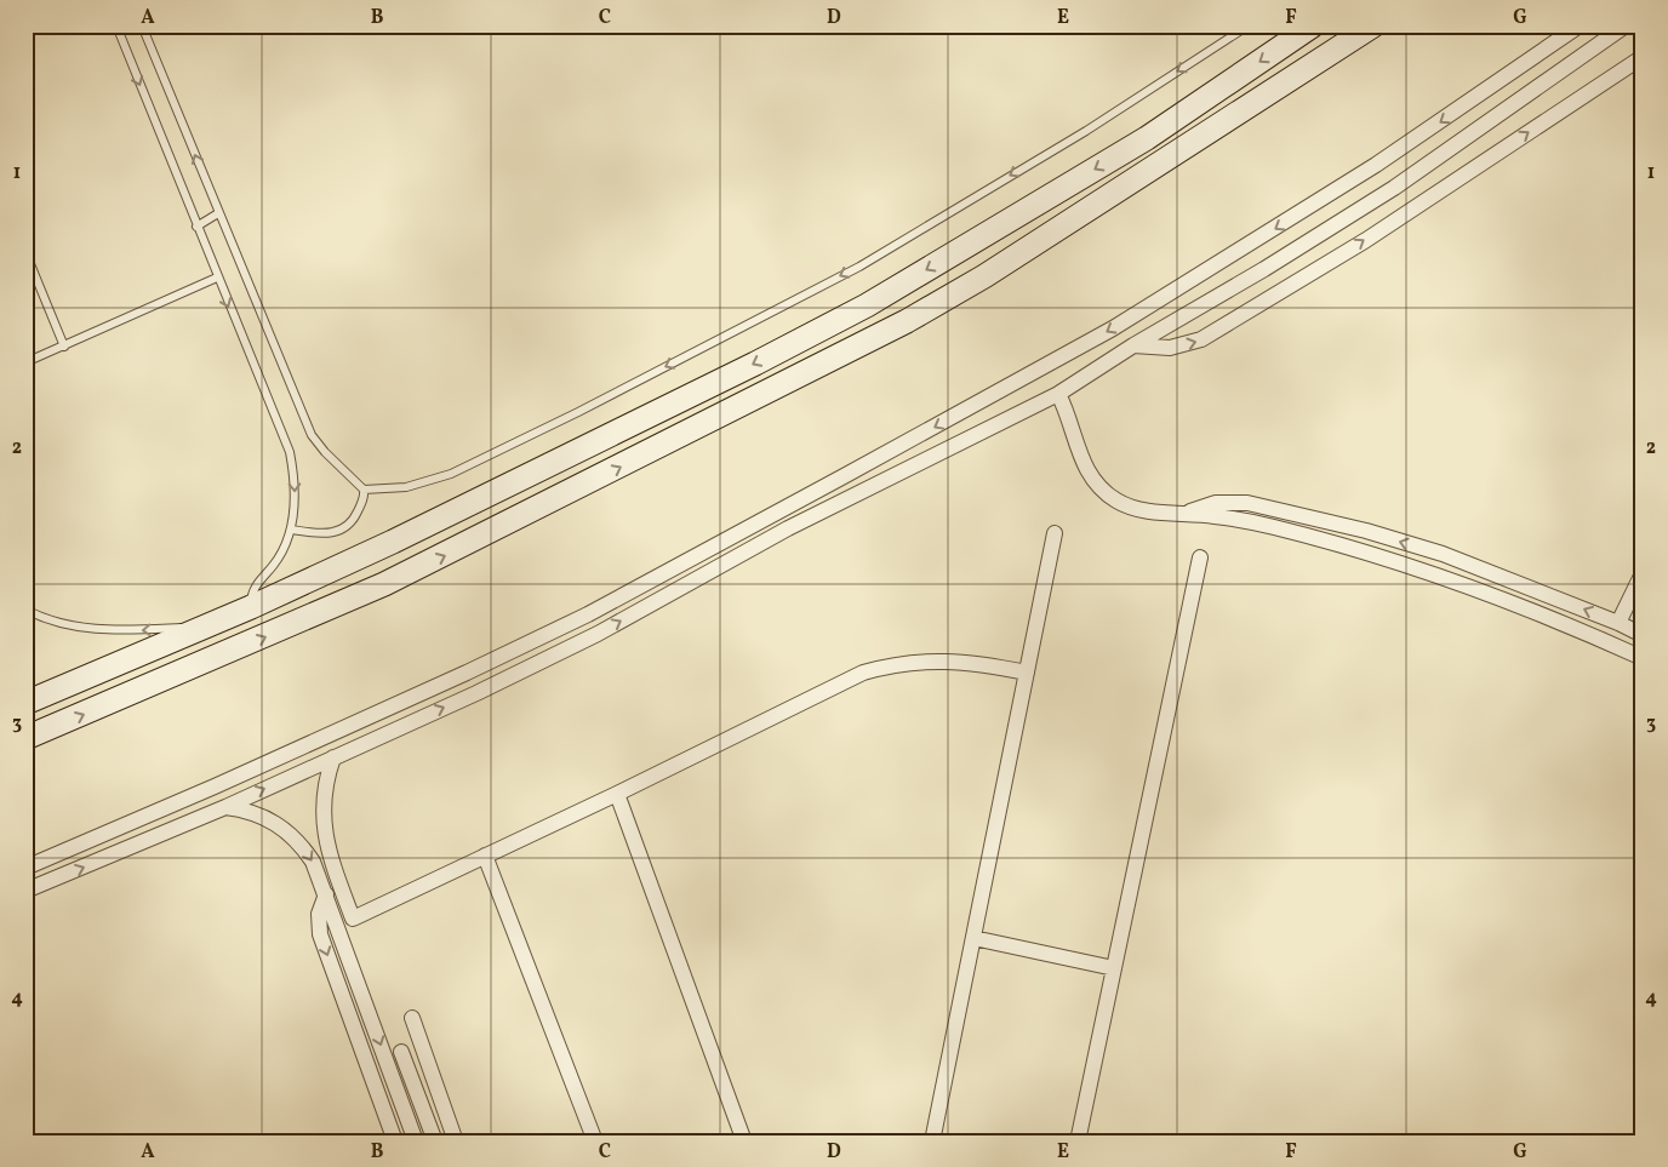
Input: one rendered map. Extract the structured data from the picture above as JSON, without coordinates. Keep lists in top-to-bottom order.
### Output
{
  "grid": {
    "columns": [
      "A",
      "B",
      "C",
      "D",
      "E",
      "F",
      "G"
    ],
    "rows": [
      "1",
      "2",
      "3",
      "4"
    ]
  }
}
